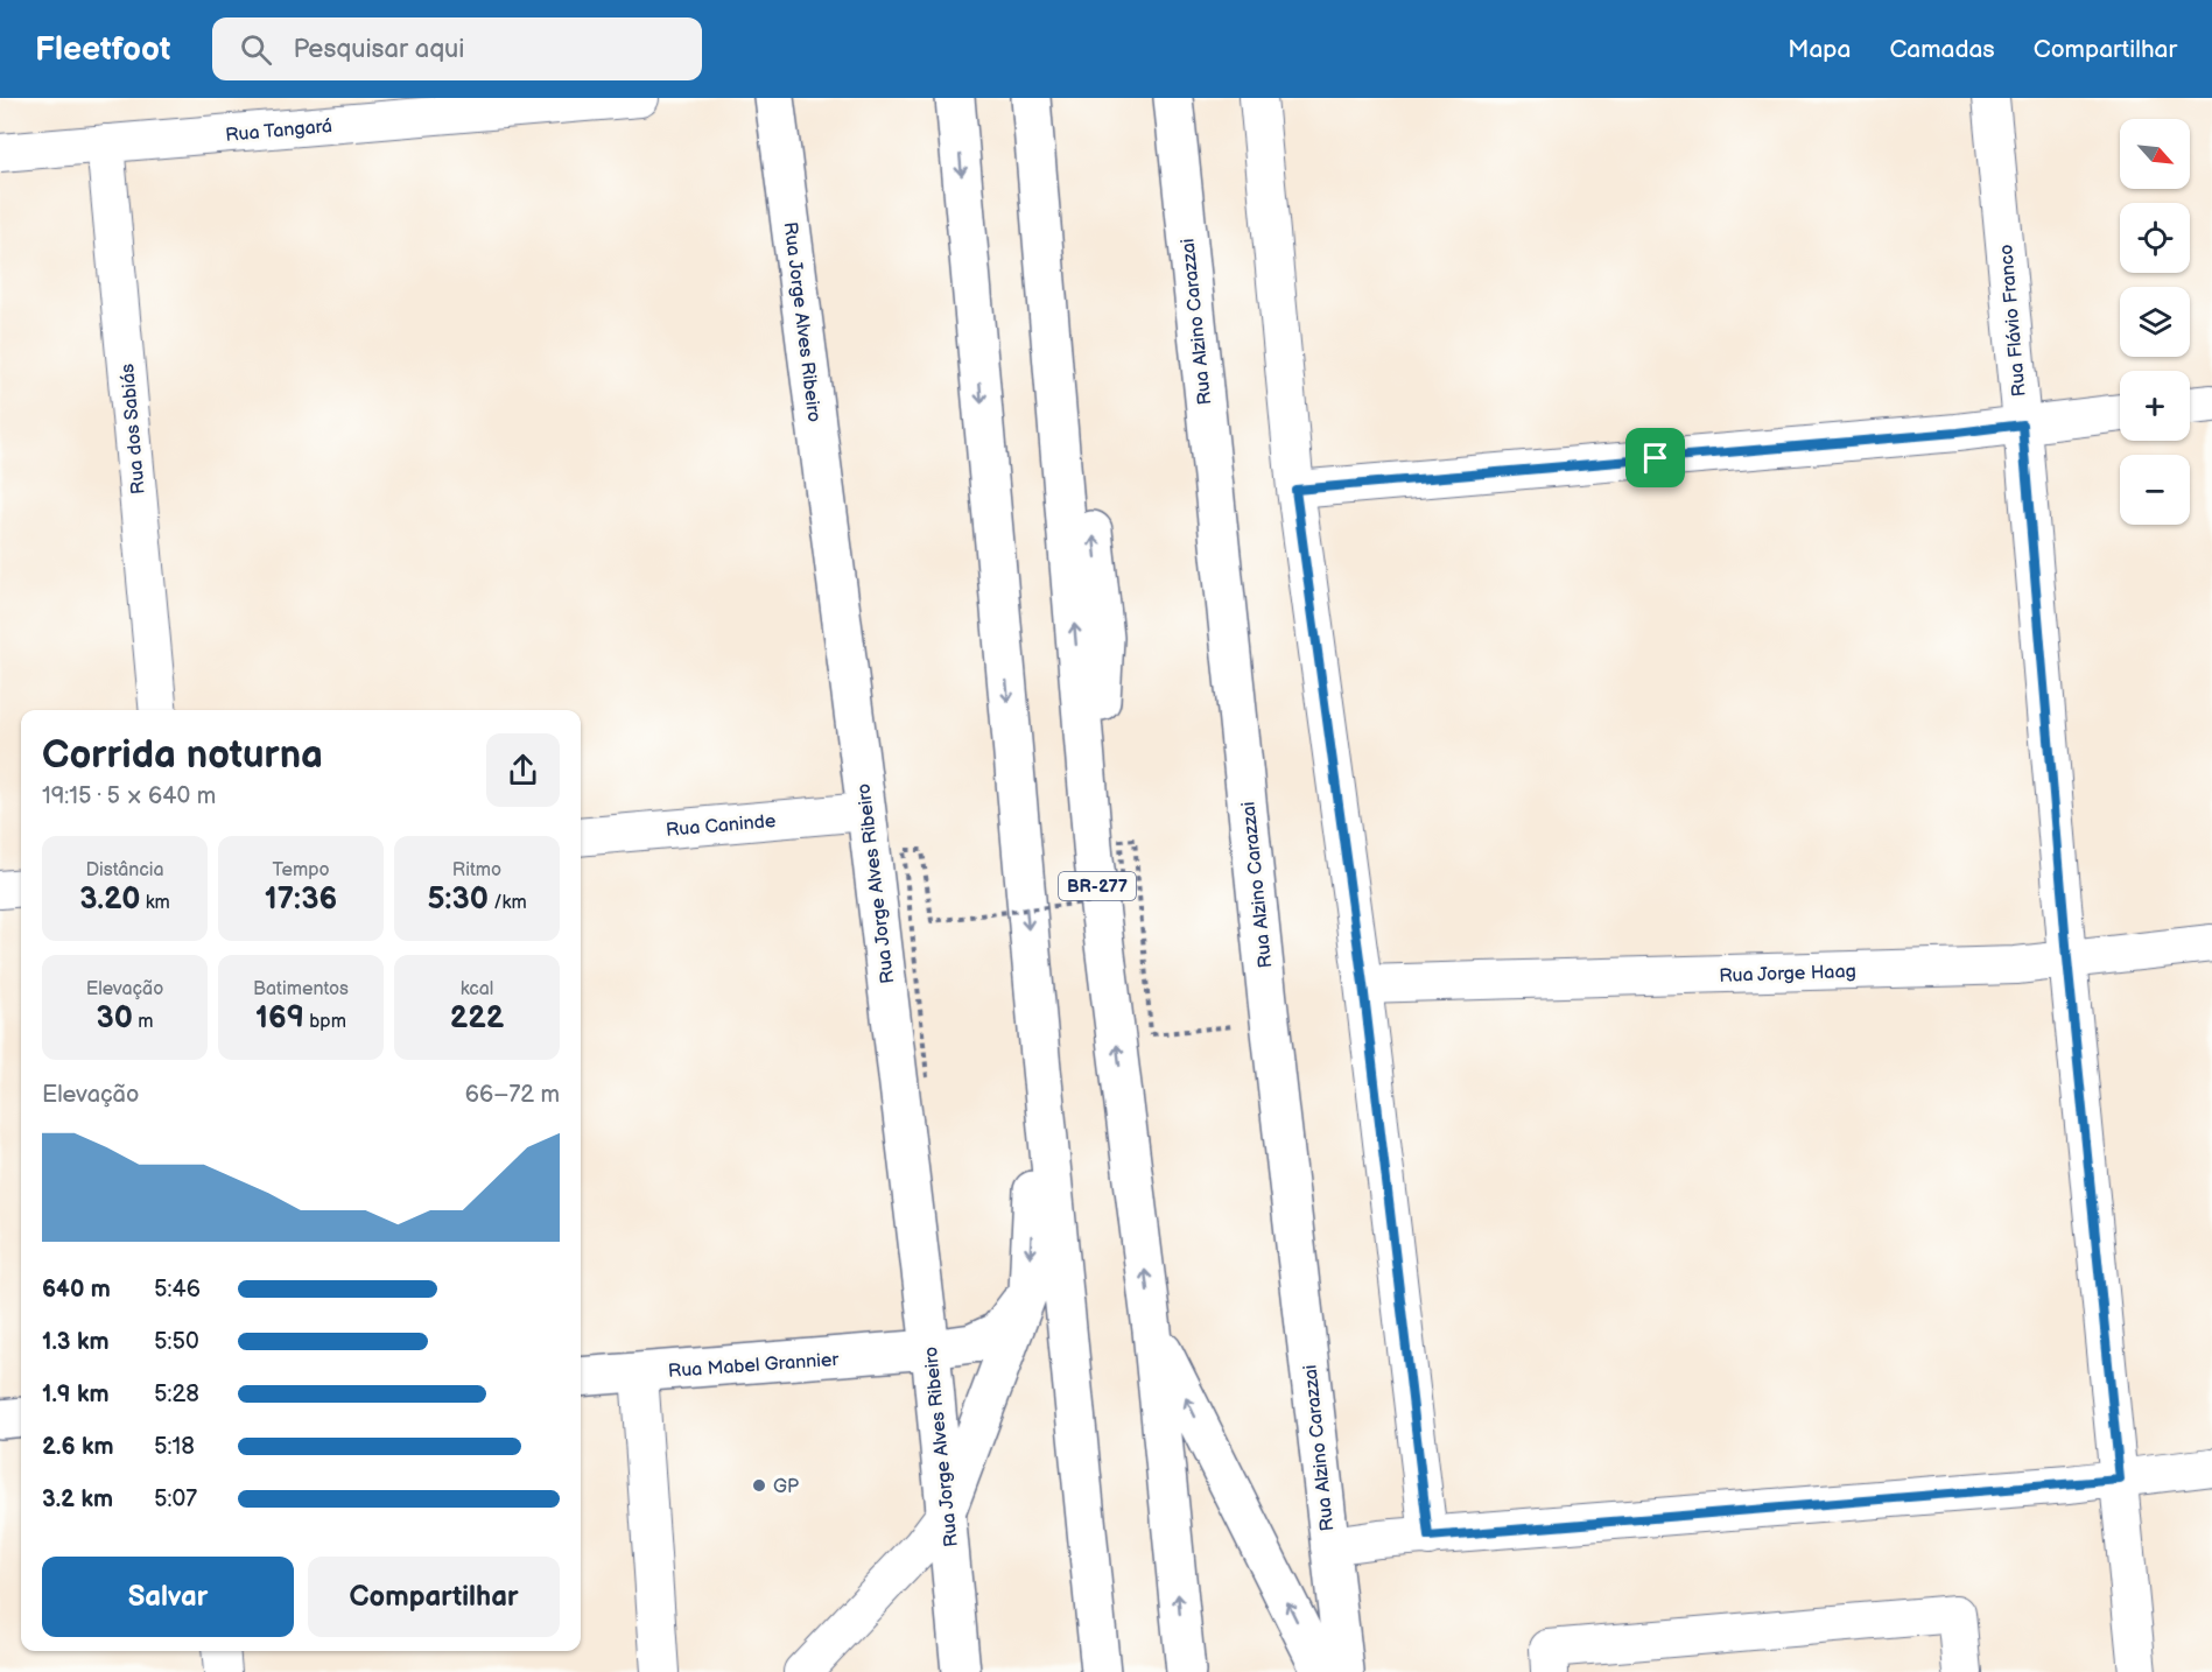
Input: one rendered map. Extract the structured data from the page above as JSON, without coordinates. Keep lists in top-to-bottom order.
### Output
{
  "streets": {
    "main road": [
      "Rua Jorge Alves Ribeiro",
      "Rua Alzino Carazzai",
      "BR-277",
      "Rua Mabel Grannier"
    ],
    "street": [
      "Rua Tangará",
      "Rua Flávio Franco",
      "Rua dos Sabiás",
      "Rua Caninde",
      "Rua Jorge Haag"
    ]
  },
  "crossings": [
    ["Rua Tangará", "Rua dos Sabiás"],
    ["Rua Flávio Franco", "Rua Jorge Haag"],
    ["Rua Jorge Alves Ribeiro", "Rua Caninde"],
    ["Rua Jorge Alves Ribeiro", "Rua Mabel Grannier"]
  ],
  "places": ["GP"],
  "north": "bottom right",
  "page": {
    "header": "Fleetfoot",
    "search": "Pesquisar aqui",
    "nav": ["Mapa", "Camadas", "Compartilhar"],
    "map_buttons": ["+", "−"],
    "heading": ["Corrida noturna", "19:15 · 5 × 640 m"],
    "stats": [
      ["Distância", "3.20 km"],
      ["Tempo", "17:36"],
      ["Ritmo", "5:30 /km"],
      ["Elevação", "30 m"],
      ["Batimentos", "169 bpm"],
      ["kcal", "222"]
    ],
    "chart": ["Elevação", "66–72 m"],
    "list": [
      {
        "name": "640 m",
        "note": "5:46"
      },
      {
        "name": "1.3 km",
        "note": "5:50"
      },
      {
        "name": "1.9 km",
        "note": "5:28"
      },
      {
        "name": "2.6 km",
        "note": "5:18"
      },
      {
        "name": "3.2 km",
        "note": "5:07"
      }
    ],
    "buttons": ["Salvar", "Compartilhar"]
  }
}
